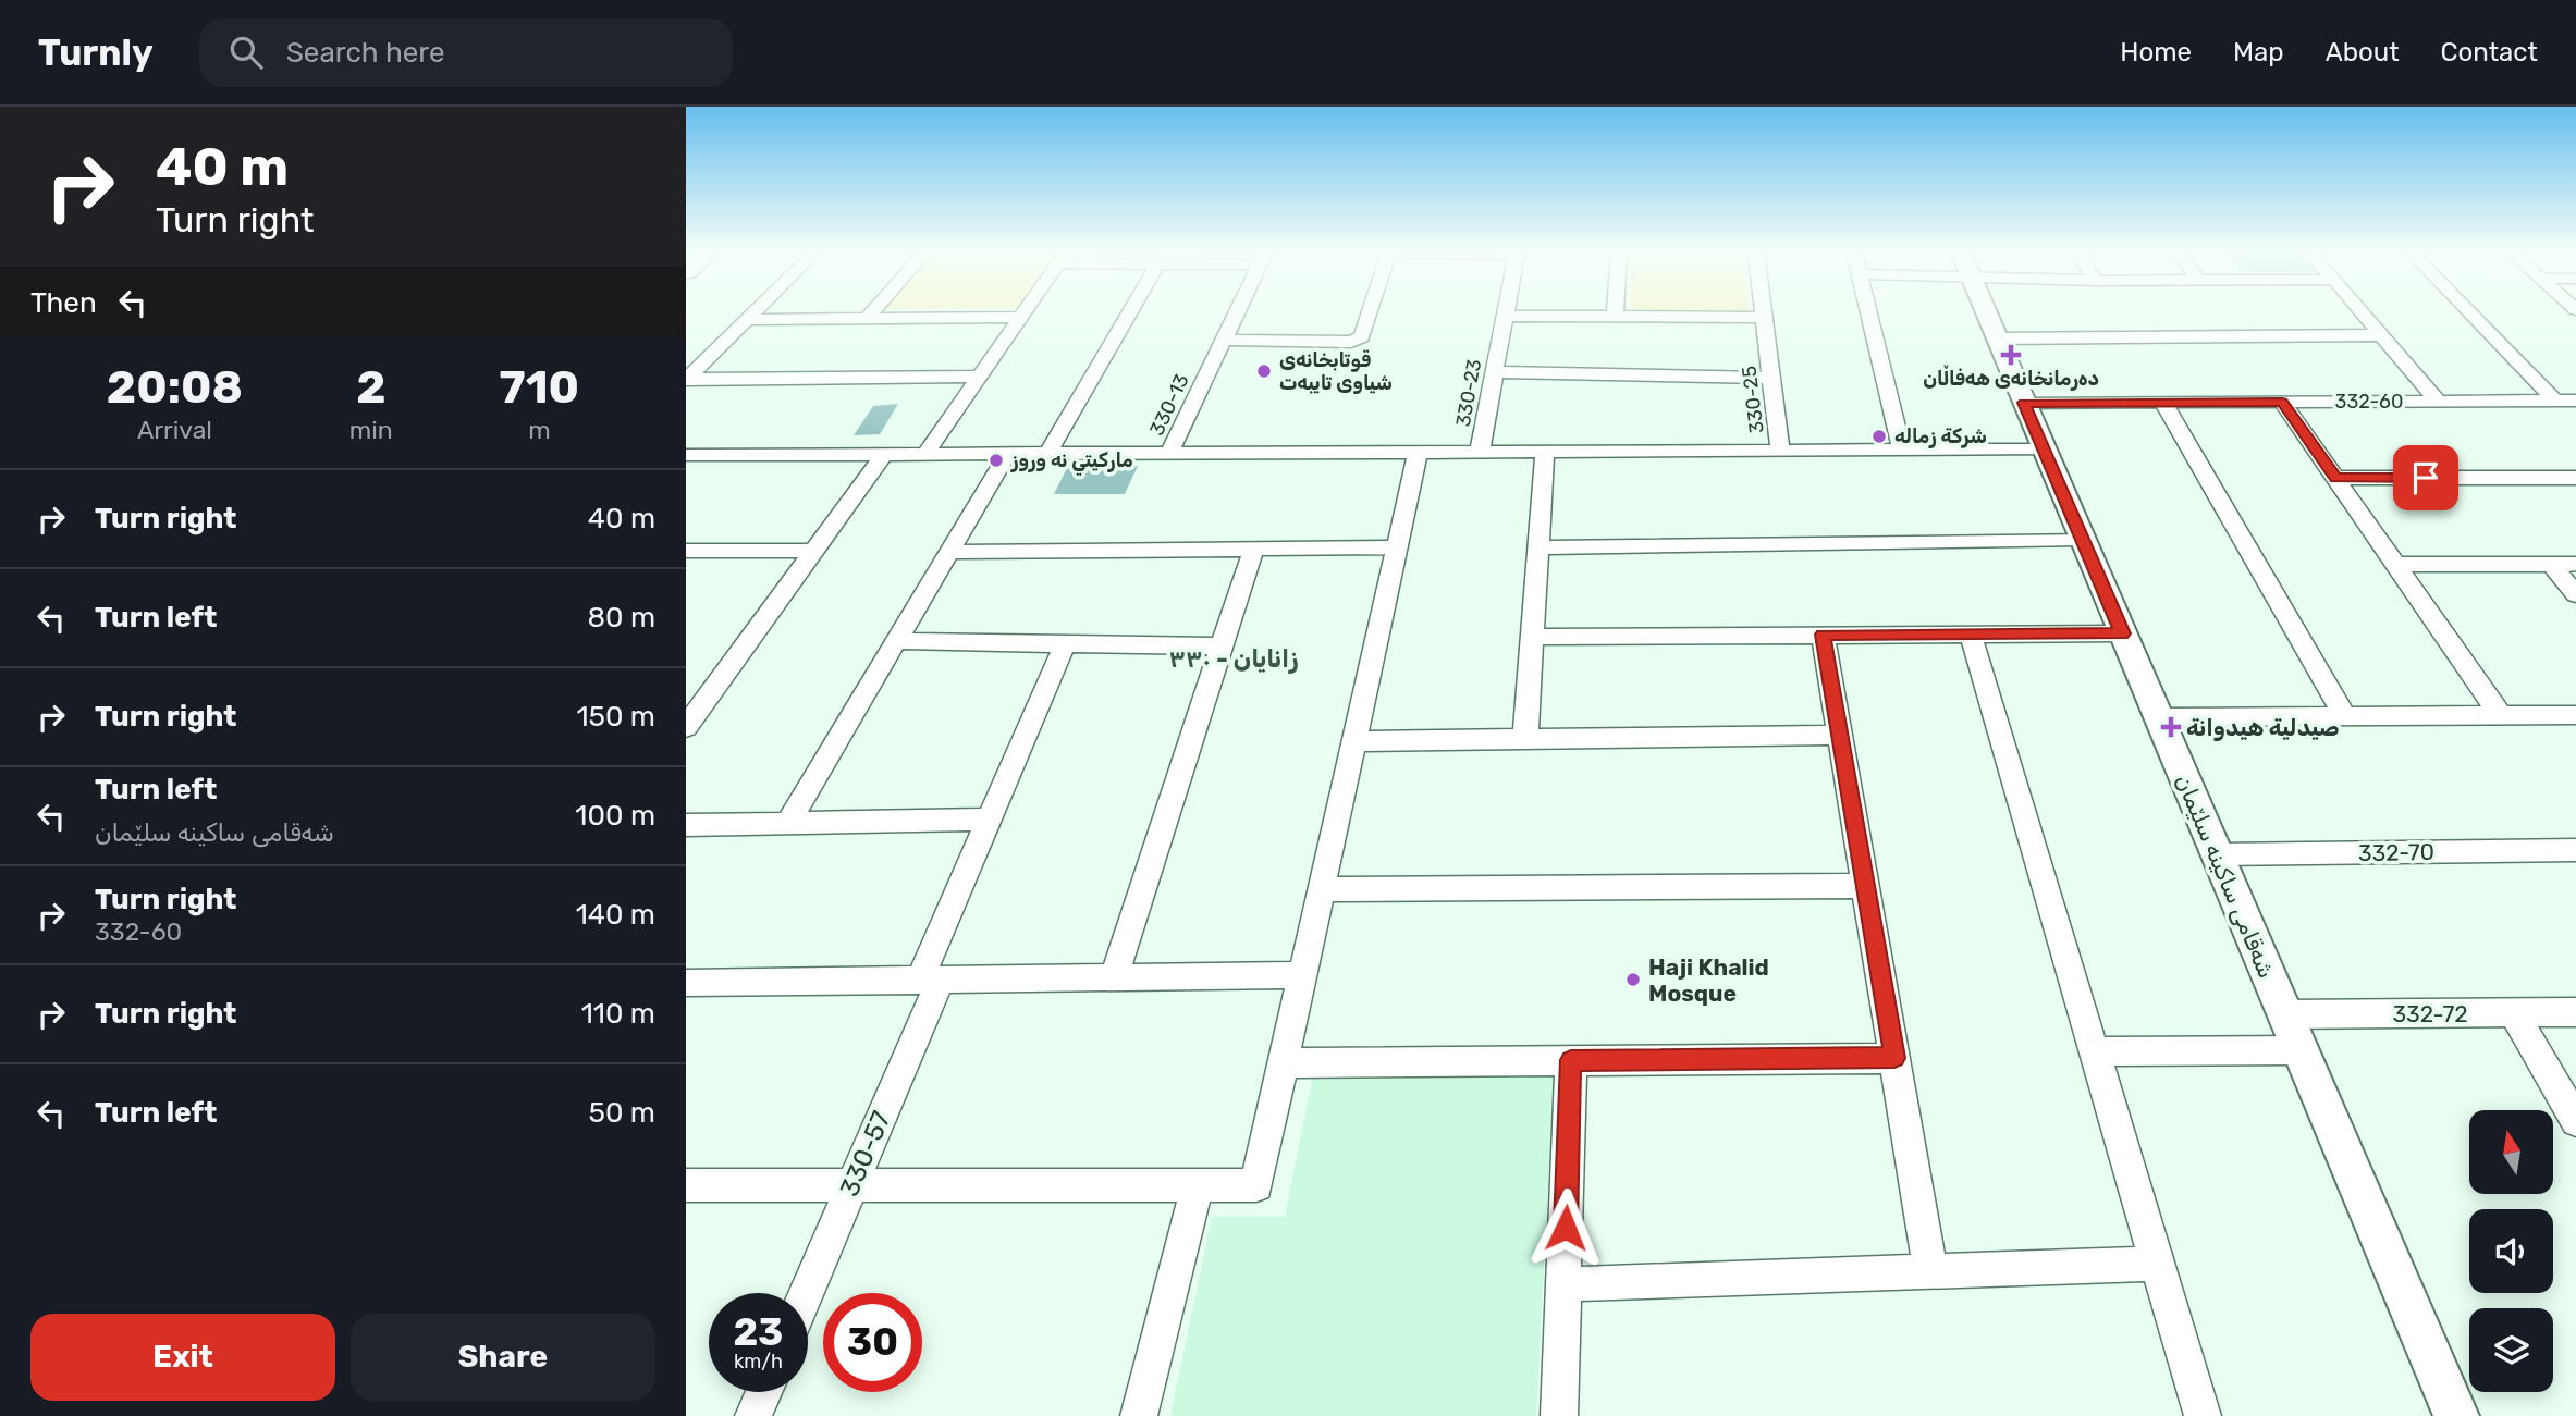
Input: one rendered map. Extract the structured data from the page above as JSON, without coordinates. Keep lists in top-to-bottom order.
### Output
{
  "streets": {
    "street": [
      "330-23",
      "330-25",
      "332-60",
      "330-13",
      "332-70",
      "شەقامی ساکینە سلێمان",
      "332-72",
      "330-57"
    ]
  },
  "crossings": [
    ["332-60", "شەقامی ساکینە سلێمان"],
    ["332-70", "شەقامی ساکینە سلێمان"],
    ["شەقامی ساکینە سلێمان", "332-72"]
  ],
  "districts": ["زانایان - ٣٣٠"],
  "places": {
    "health": ["دەرمانخانەی هەفاڵان", "صيدلية هيدوانة"],
    "other": [
      "قوتابخانەی شیاوی تایبەت",
      "شركة زماله",
      "ماركيتي نه وروز",
      "Haji Khalid Mosque"
    ]
  },
  "north": "top",
  "page": {
    "header": "Turnly",
    "search": "Search here",
    "nav": [
      "Home",
      "Map",
      "About",
      "Contact"
    ],
    "turn": ["40 m", "Turn right"],
    "then": "Then",
    "eta": [
      "20:08",
      "Arrival",
      "2",
      "min",
      "710",
      "m"
    ],
    "list": [
      {
        "name": "Turn right",
        "value": "40 m"
      },
      {
        "name": "Turn left",
        "value": "80 m"
      },
      {
        "name": "Turn right",
        "value": "150 m"
      },
      {
        "name": "Turn left",
        "note": "شەقامی ساکینە سلێمان",
        "value": "100 m"
      },
      {
        "name": "Turn right",
        "note": "332-60",
        "value": "140 m"
      },
      {
        "name": "Turn right",
        "value": "110 m"
      },
      {
        "name": "Turn left",
        "value": "50 m"
      }
    ],
    "speed": "23 km/h",
    "limit": "30",
    "buttons": ["Exit", "Share"]
  }
}
